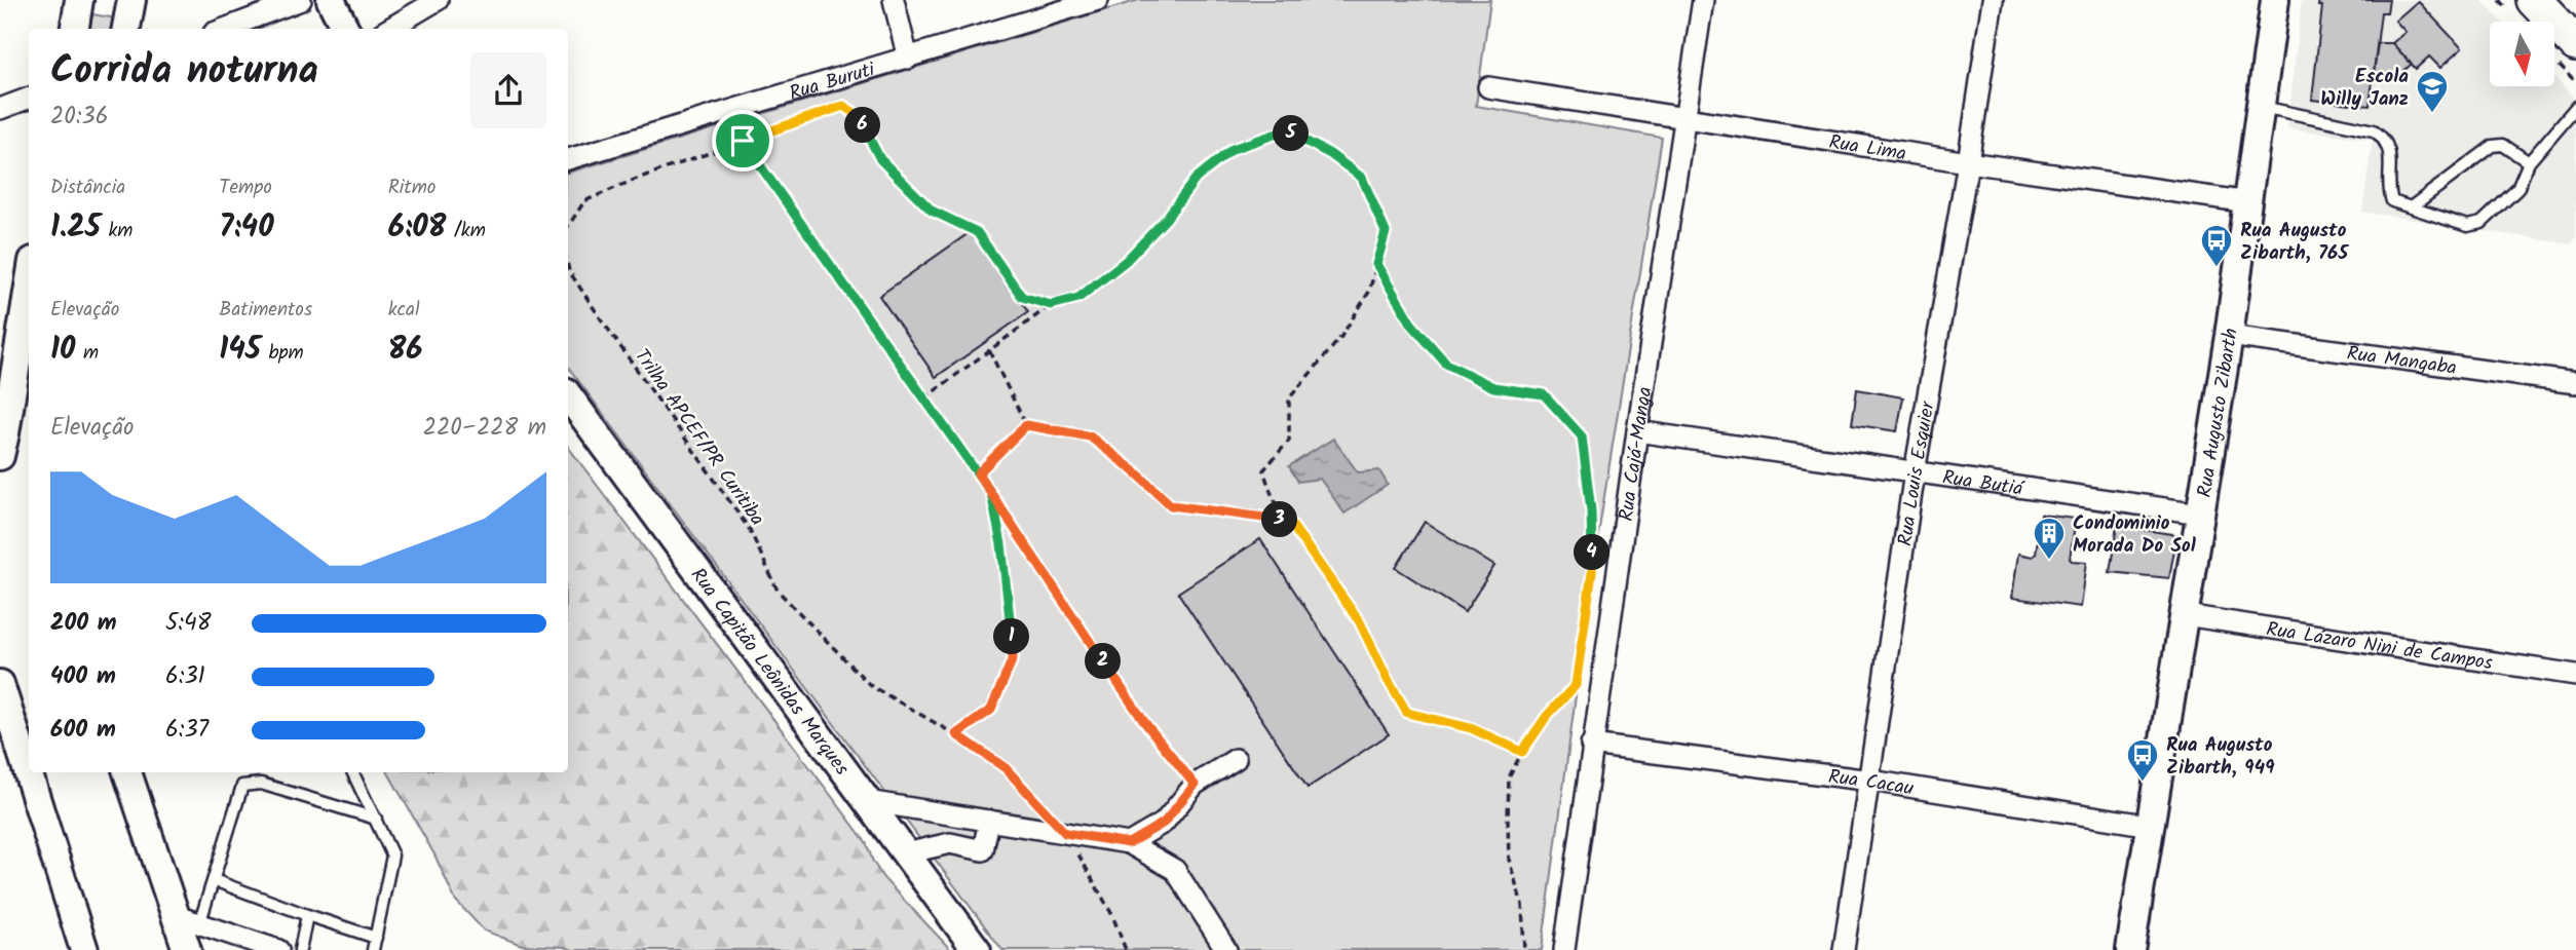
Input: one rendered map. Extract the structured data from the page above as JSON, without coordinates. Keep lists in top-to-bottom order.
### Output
{
  "streets": {
    "main road": ["Rua Augusto Zibarth", "Rua Capitão Leônidas Marques"],
    "street": [
      "Rua Buruti",
      "Rua Lima",
      "Rua Mangaba",
      "Rua Cajá-Manga",
      "Rua Louis Esquier",
      "Rua Butiá",
      "Rua Lázaro Nini de Campos",
      "Rua Cacau"
    ],
    "path": ["Trilha APCEF/PR Curitiba"]
  },
  "crossings": [
    ["Rua Lima", "Rua Augusto Zibarth"],
    ["Rua Lima", "Rua Cajá-Manga"],
    ["Rua Lima", "Rua Louis Esquier"],
    ["Rua Mangaba", "Rua Augusto Zibarth"],
    ["Rua Augusto Zibarth", "Rua Butiá"],
    ["Rua Augusto Zibarth", "Rua Lázaro Nini de Campos"],
    ["Rua Augusto Zibarth", "Rua Cacau"],
    ["Rua Cajá-Manga", "Rua Butiá"],
    ["Rua Cajá-Manga", "Rua Cacau"],
    ["Rua Louis Esquier", "Rua Butiá"],
    ["Rua Louis Esquier", "Rua Cacau"]
  ],
  "places": {
    "school or university": ["Escola Willy Janz"],
    "bus stop": ["Rua Augusto Zibarth, 765", "Rua Augusto Zibarth, 949"],
    "building": ["Condominio Morada Do Sol"]
  },
  "north": "bottom",
  "page": {
    "heading": ["Corrida noturna", "20:36"],
    "pins": [
      "6",
      "5",
      "3",
      "4",
      "1",
      "2"
    ],
    "stats": [
      ["Distância", "1.25 km"],
      ["Tempo", "7:40"],
      ["Ritmo", "6:08 /km"],
      ["Elevação", "10 m"],
      ["Batimentos", "145 bpm"],
      ["kcal", "86"]
    ],
    "chart": ["Elevação", "220–228 m"],
    "list": [
      {
        "name": "200 m",
        "note": "5:48"
      },
      {
        "name": "400 m",
        "note": "6:31"
      },
      {
        "name": "600 m",
        "note": "6:37"
      }
    ]
  }
}
